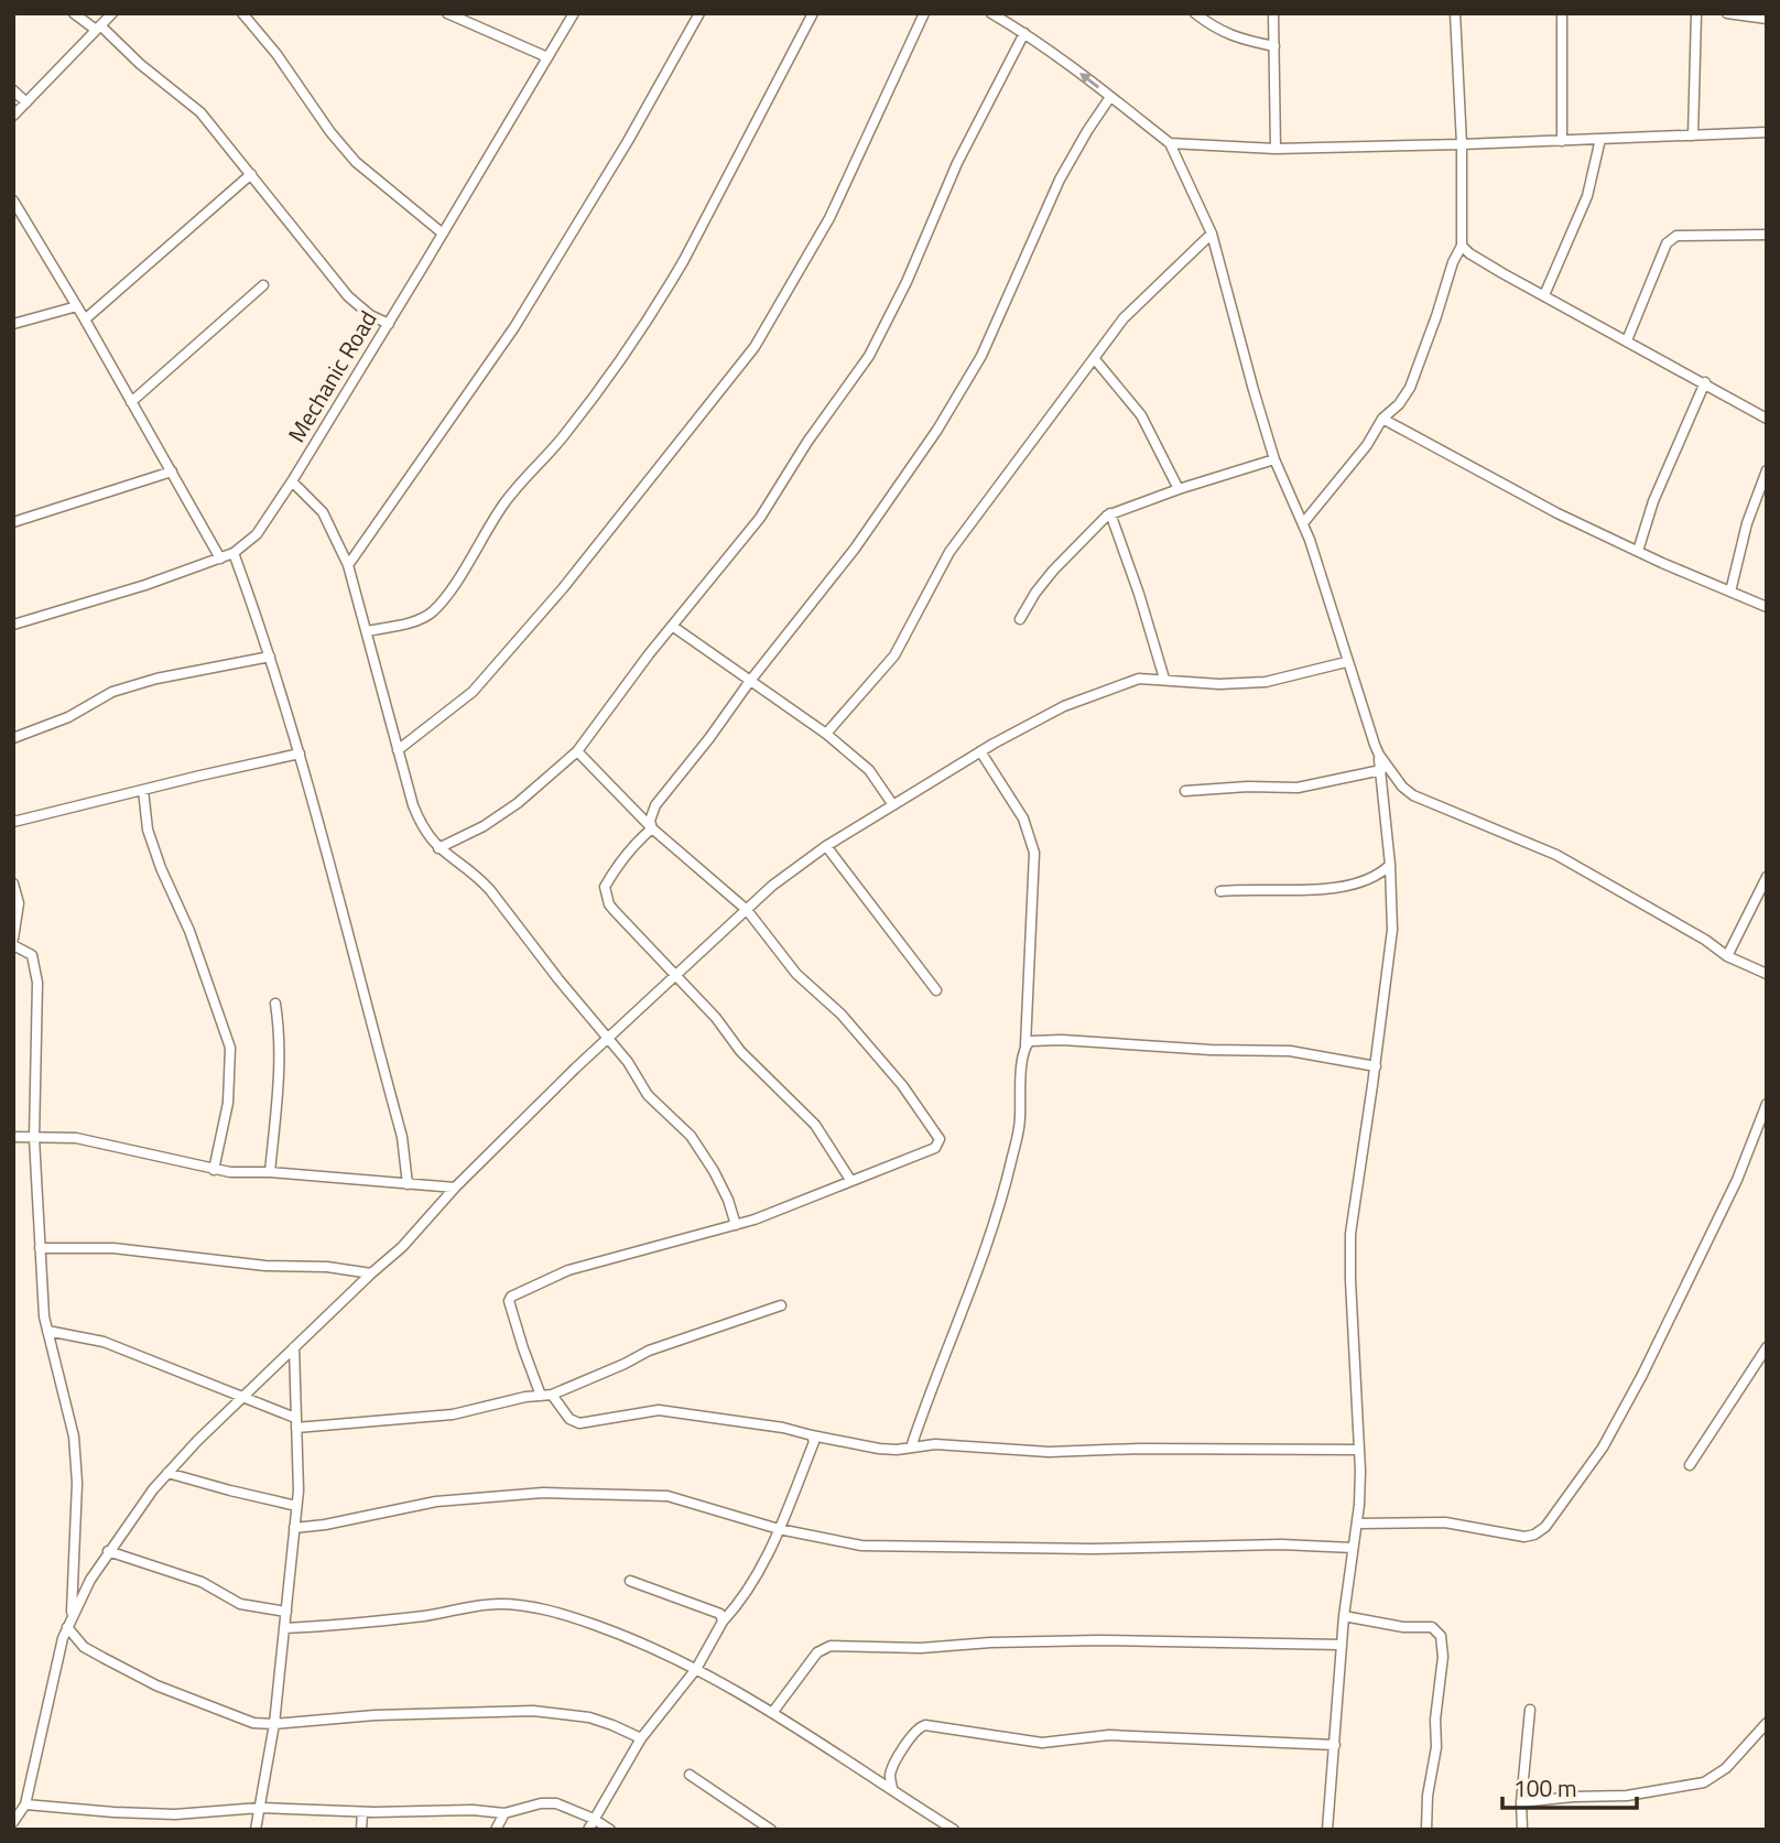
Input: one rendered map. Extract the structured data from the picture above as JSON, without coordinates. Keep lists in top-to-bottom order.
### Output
{
  "streets": {
    "street": ["Mechanic Road"]
  },
  "scale_bar": "100 m"
}
